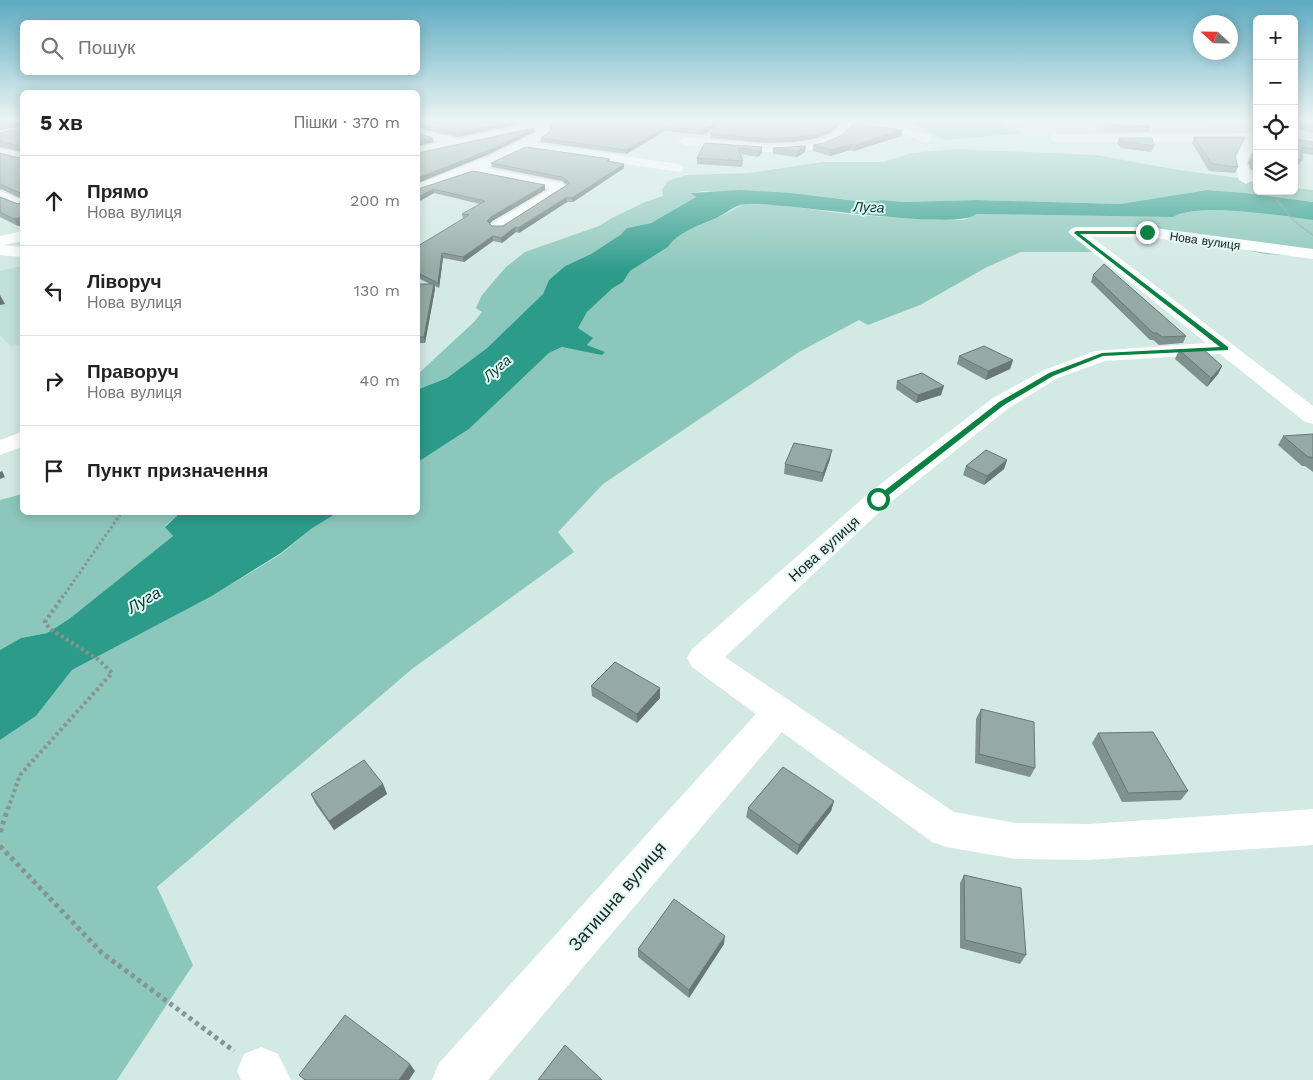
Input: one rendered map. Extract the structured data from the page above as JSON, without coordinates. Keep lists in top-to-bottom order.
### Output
{
  "streets": {
    "street": ["Нова вулиця", "Затишна вулиця"]
  },
  "crossings": [
    ["Нова вулиця", "Затишна вулиця"]
  ],
  "water": ["Луга"],
  "north": "left",
  "page": {
    "map_buttons": ["+", "−"],
    "search": "Пошук",
    "heading": ["5 хв", "Пішки · 370 m"],
    "list": [
      ["Прямо", "Нова вулиця", "200 m"],
      ["Ліворуч", "Нова вулиця", "130 m"],
      ["Праворуч", "Нова вулиця", "40 m"],
      "Пункт призначення"
    ]
  }
}
